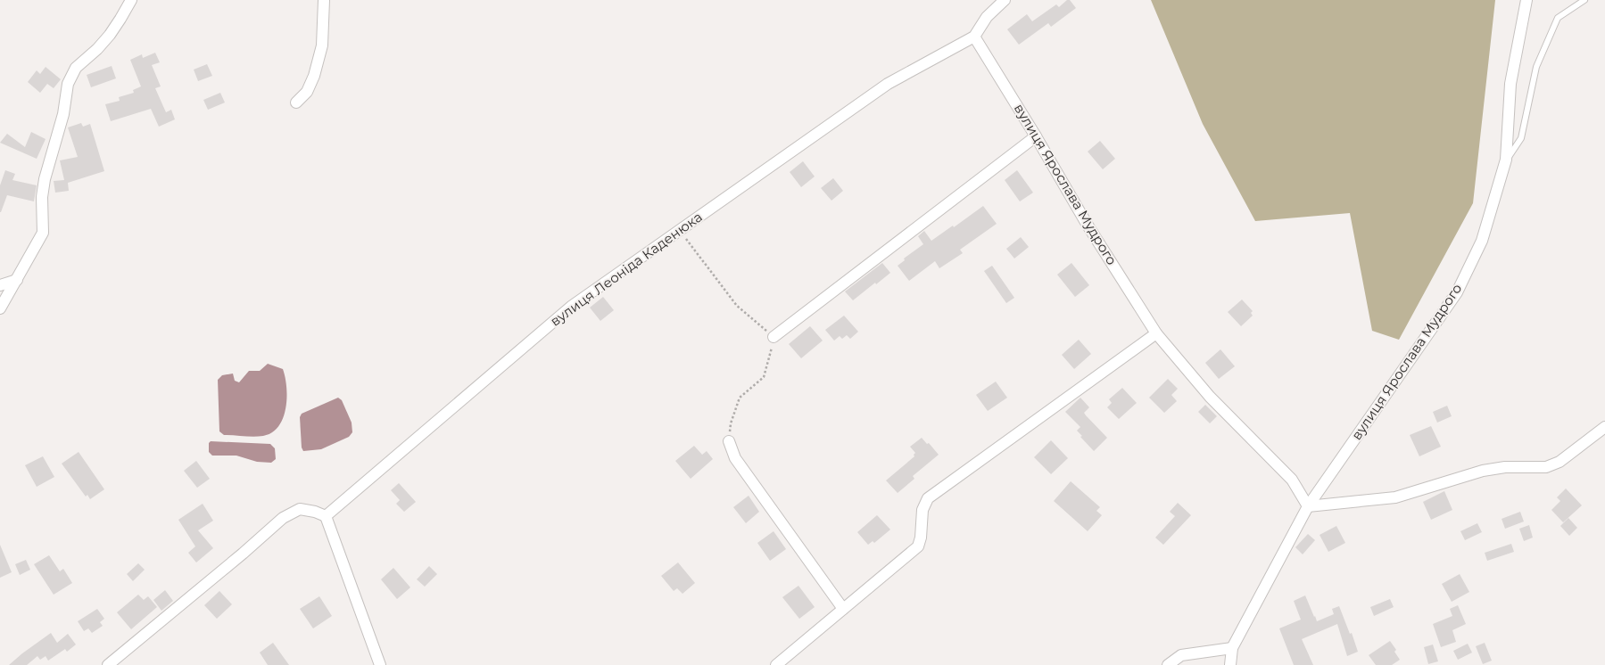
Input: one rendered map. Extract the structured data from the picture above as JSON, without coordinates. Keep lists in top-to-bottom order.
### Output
{
  "streets": {
    "street": ["вулиця Ярослава Мудрого", "вулиця Леоніда Каденюка"]
  },
  "crossings": [
    ["вулиця Ярослава Мудрого", "вулиця Леоніда Каденюка"]
  ]
}
